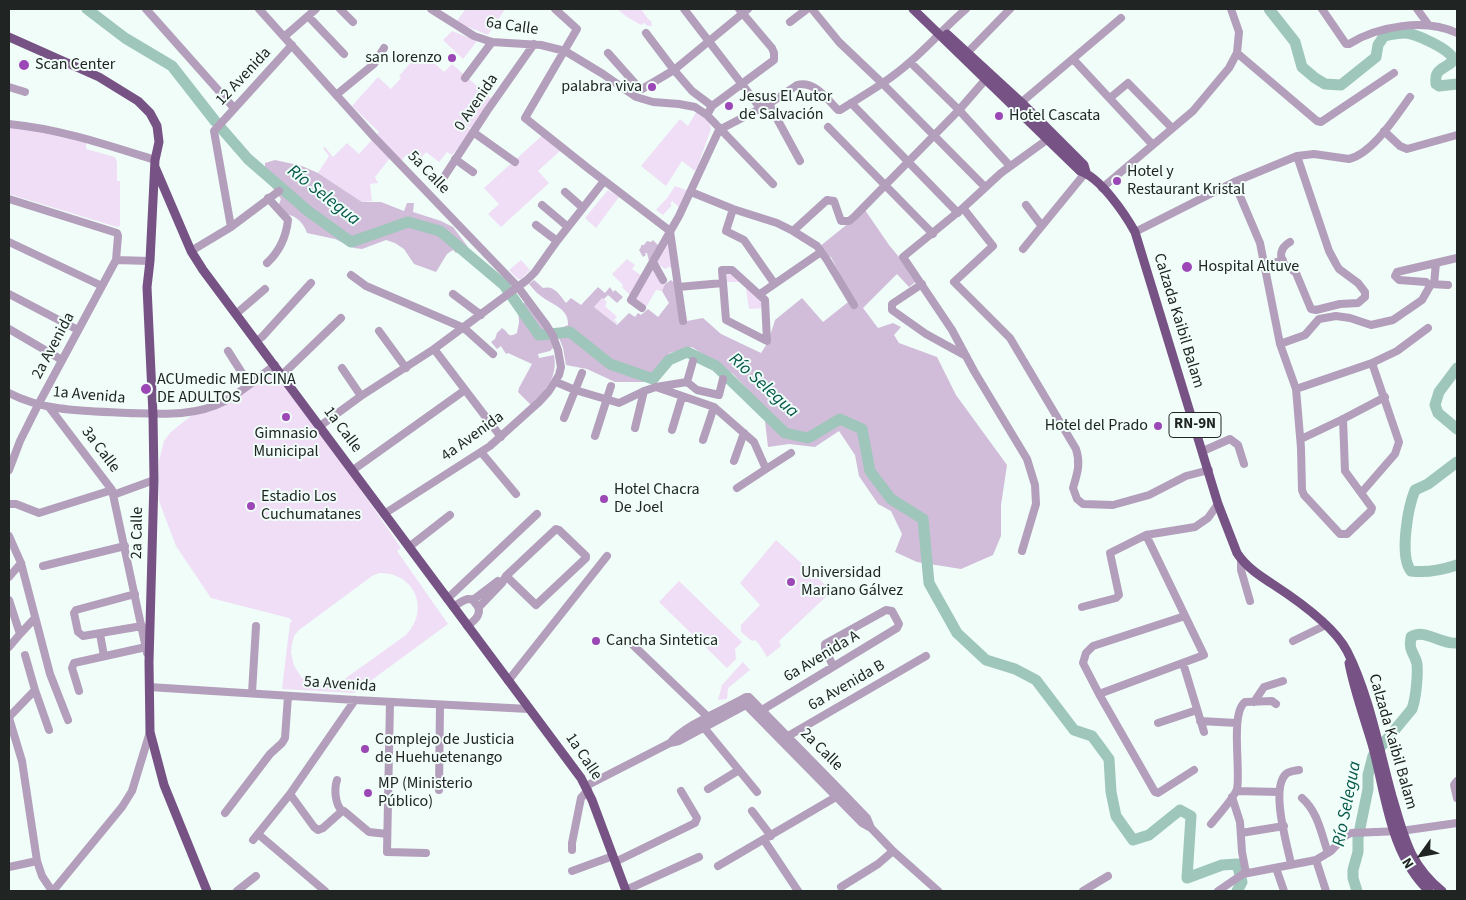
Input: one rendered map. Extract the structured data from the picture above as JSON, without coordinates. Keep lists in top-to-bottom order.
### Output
{
  "streets": {
    "main road": [
      "Calzada Kaibil Balam",
      "RN-9N",
      "1a Calle",
      "2a Calle"
    ],
    "street": [
      "6a Calle",
      "12 Avenida",
      "0 Avenida",
      "5a Calle",
      "2a Avenida",
      "1a Avenida",
      "4a Avenida",
      "3a Calle",
      "6a Avenida A",
      "5a Avenida",
      "6a Avenida B"
    ]
  },
  "crossings": [
    ["6a Calle", "0 Avenida"],
    ["12 Avenida", "5a Calle"],
    ["5a Calle", "4a Avenida"],
    ["2a Avenida", "1a Avenida"],
    ["1a Avenida", "1a Calle"],
    ["1a Avenida", "3a Calle"],
    ["1a Avenida", "2a Calle"],
    ["1a Calle", "4a Avenida"],
    ["1a Calle", "2a Calle"],
    ["1a Calle", "5a Avenida"],
    ["3a Calle", "2a Calle"],
    ["2a Calle", "6a Avenida A"],
    ["2a Calle", "5a Avenida"],
    ["2a Calle", "6a Avenida B"]
  ],
  "water": ["Río Selegua"],
  "places": [
    "san lorenzo",
    "Scan Center",
    "palabra viva",
    "Jesus El Autor de Salvación",
    "Hotel Cascata",
    "Hotel y Restaurant Kristal",
    "Hospital Altuve",
    "ACUmedic MEDICINA DE ADULTOS",
    "Gimnasio Municipal",
    "Hotel del Prado",
    "Hotel Chacra De Joel",
    "Estadio Los Cuchumatanes",
    "Universidad Mariano Gálvez",
    "Cancha Sintetica",
    "Complejo de Justicia de Huehuetenango",
    "MP (Ministerio Público)"
  ],
  "north": "bottom left"
}
